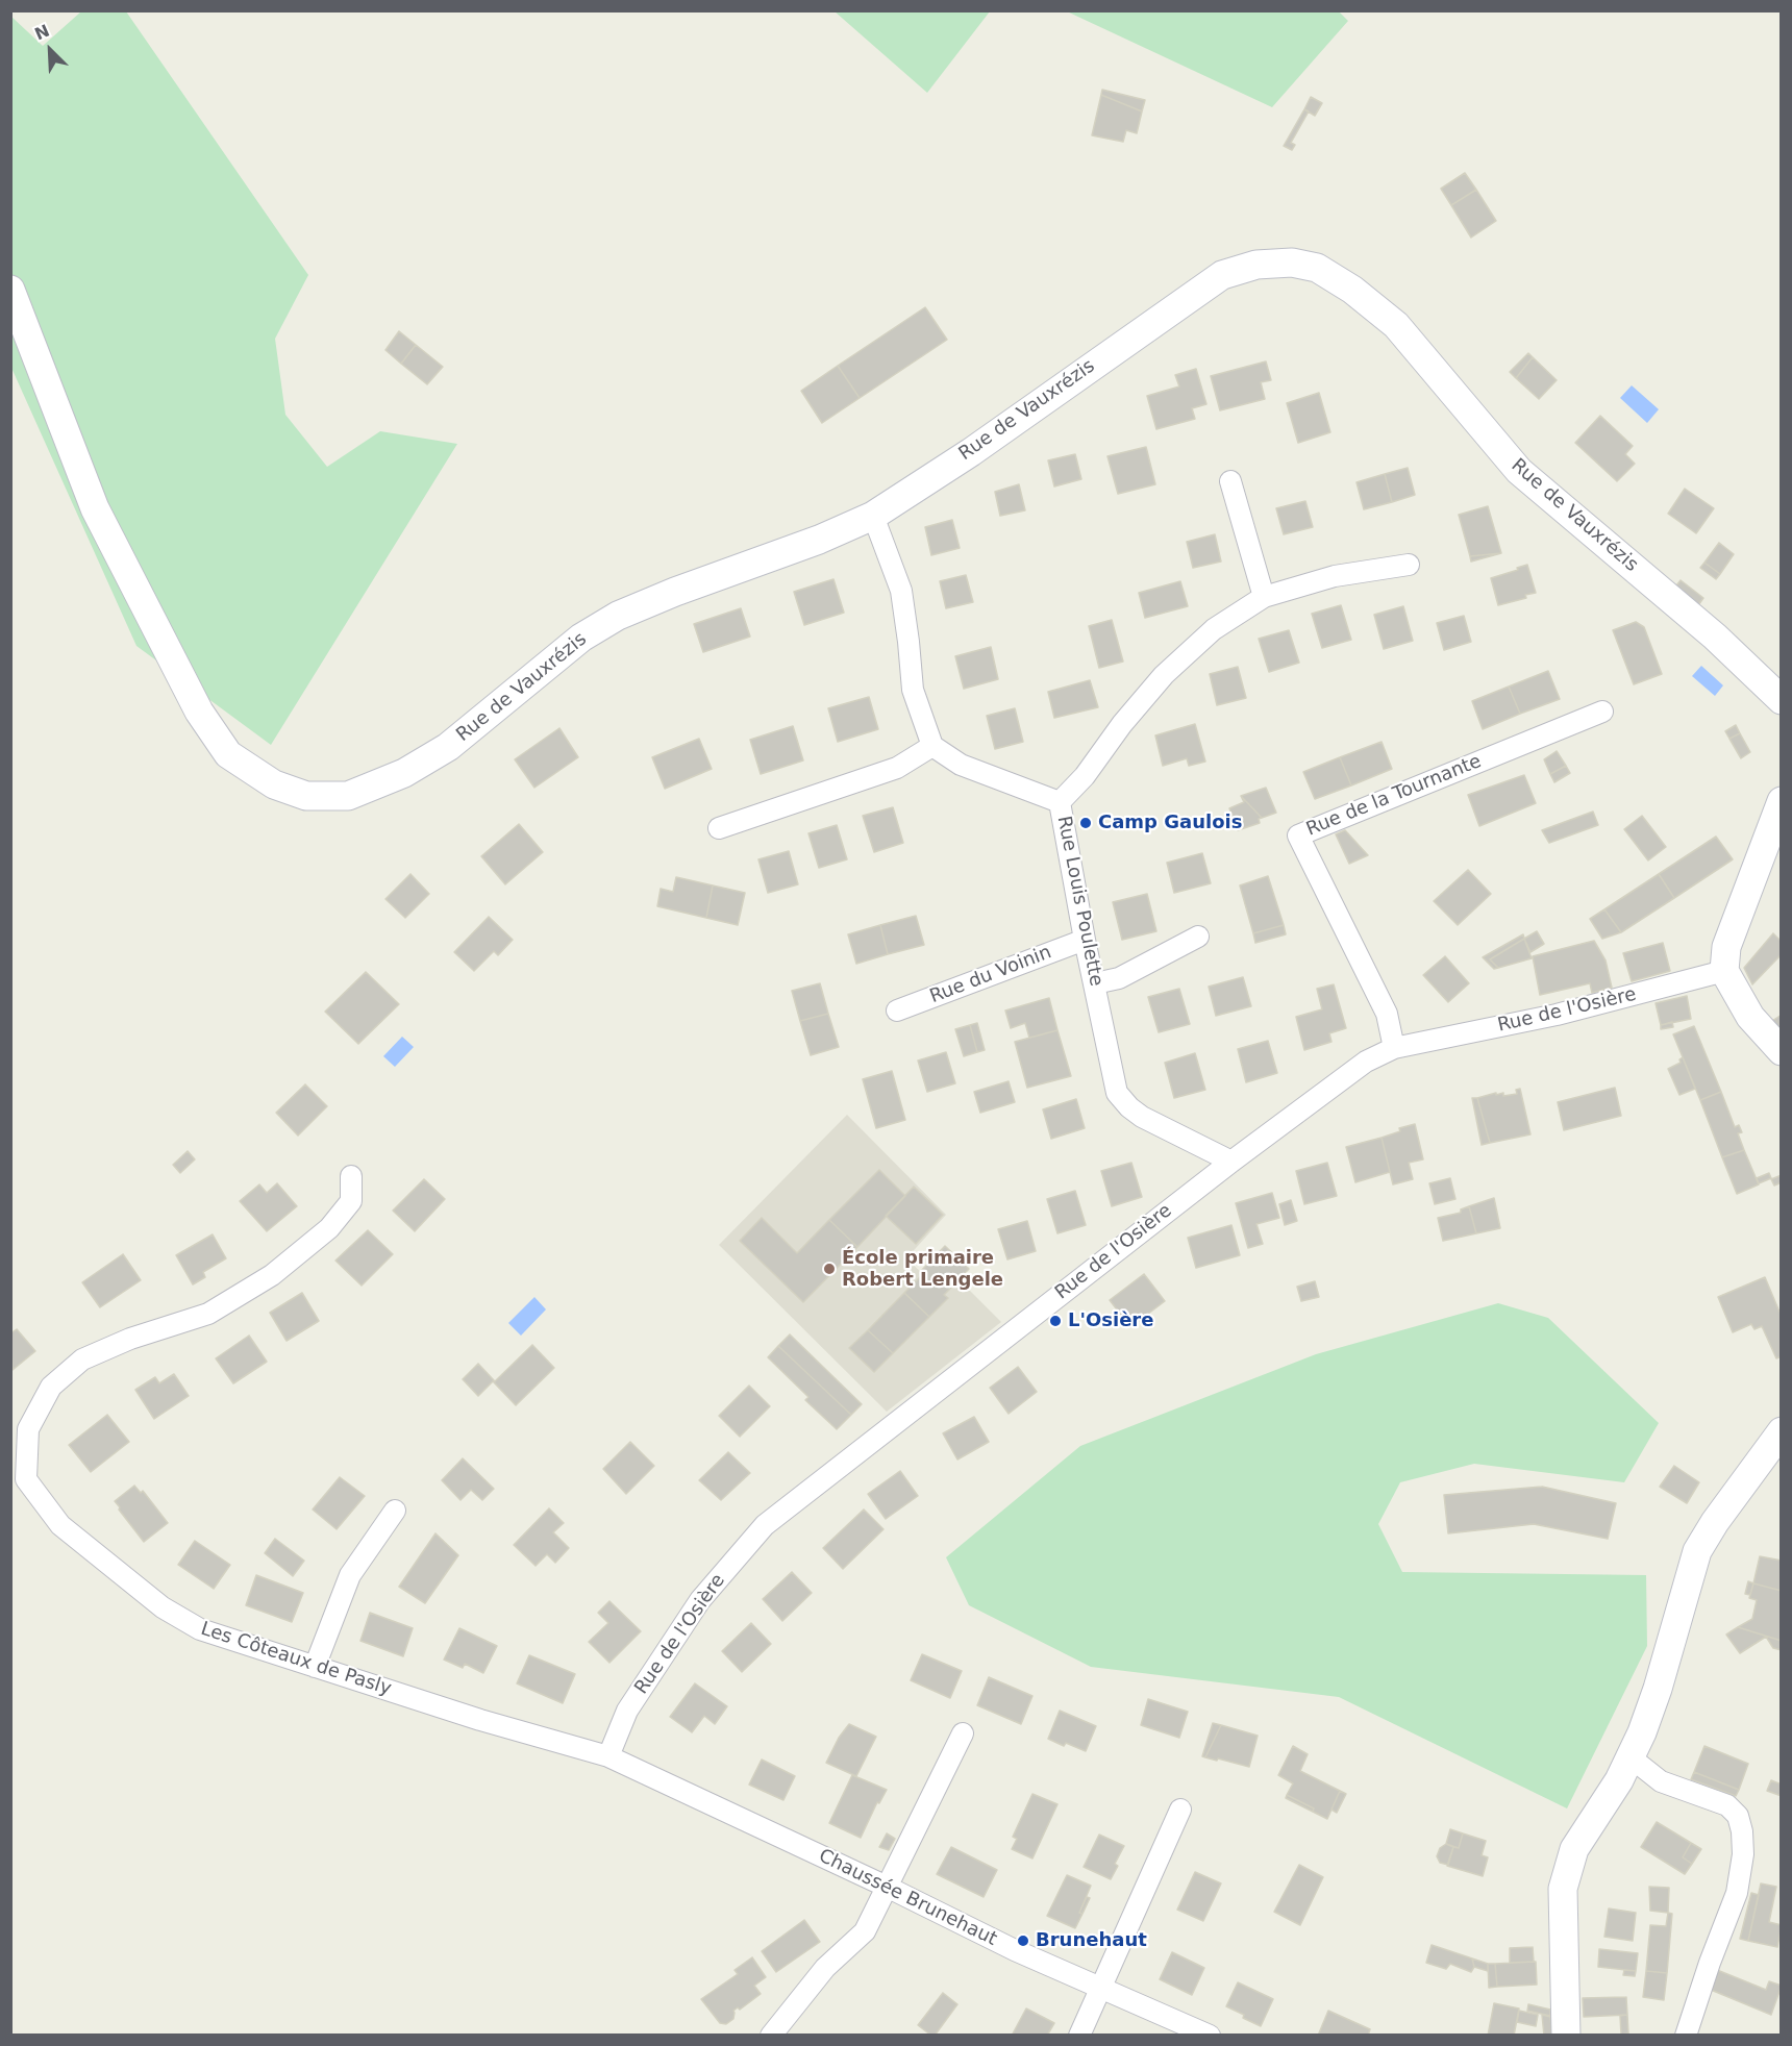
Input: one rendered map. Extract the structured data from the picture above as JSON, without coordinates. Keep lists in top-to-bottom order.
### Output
{
  "streets": {
    "street": [
      "Rue de Vauxrézis",
      "Rue de la Tournante",
      "Rue Louis Poulette",
      "Rue du Voinin",
      "Rue de l'Osière",
      "Les Côteaux de Pasly",
      "Chaussée Brunehaut"
    ]
  },
  "crossings": [
    ["Rue de la Tournante", "Rue de l'Osière"],
    ["Rue Louis Poulette", "Rue du Voinin"],
    ["Rue Louis Poulette", "Rue de l'Osière"],
    ["Rue de l'Osière", "Les Côteaux de Pasly"],
    ["Rue de l'Osière", "Chaussée Brunehaut"],
    ["Les Côteaux de Pasly", "Chaussée Brunehaut"]
  ],
  "places": [
    "Camp Gaulois",
    "École primaire Robert Lengele",
    "L'Osière",
    "Brunehaut"
  ],
  "north": "top left"
}
